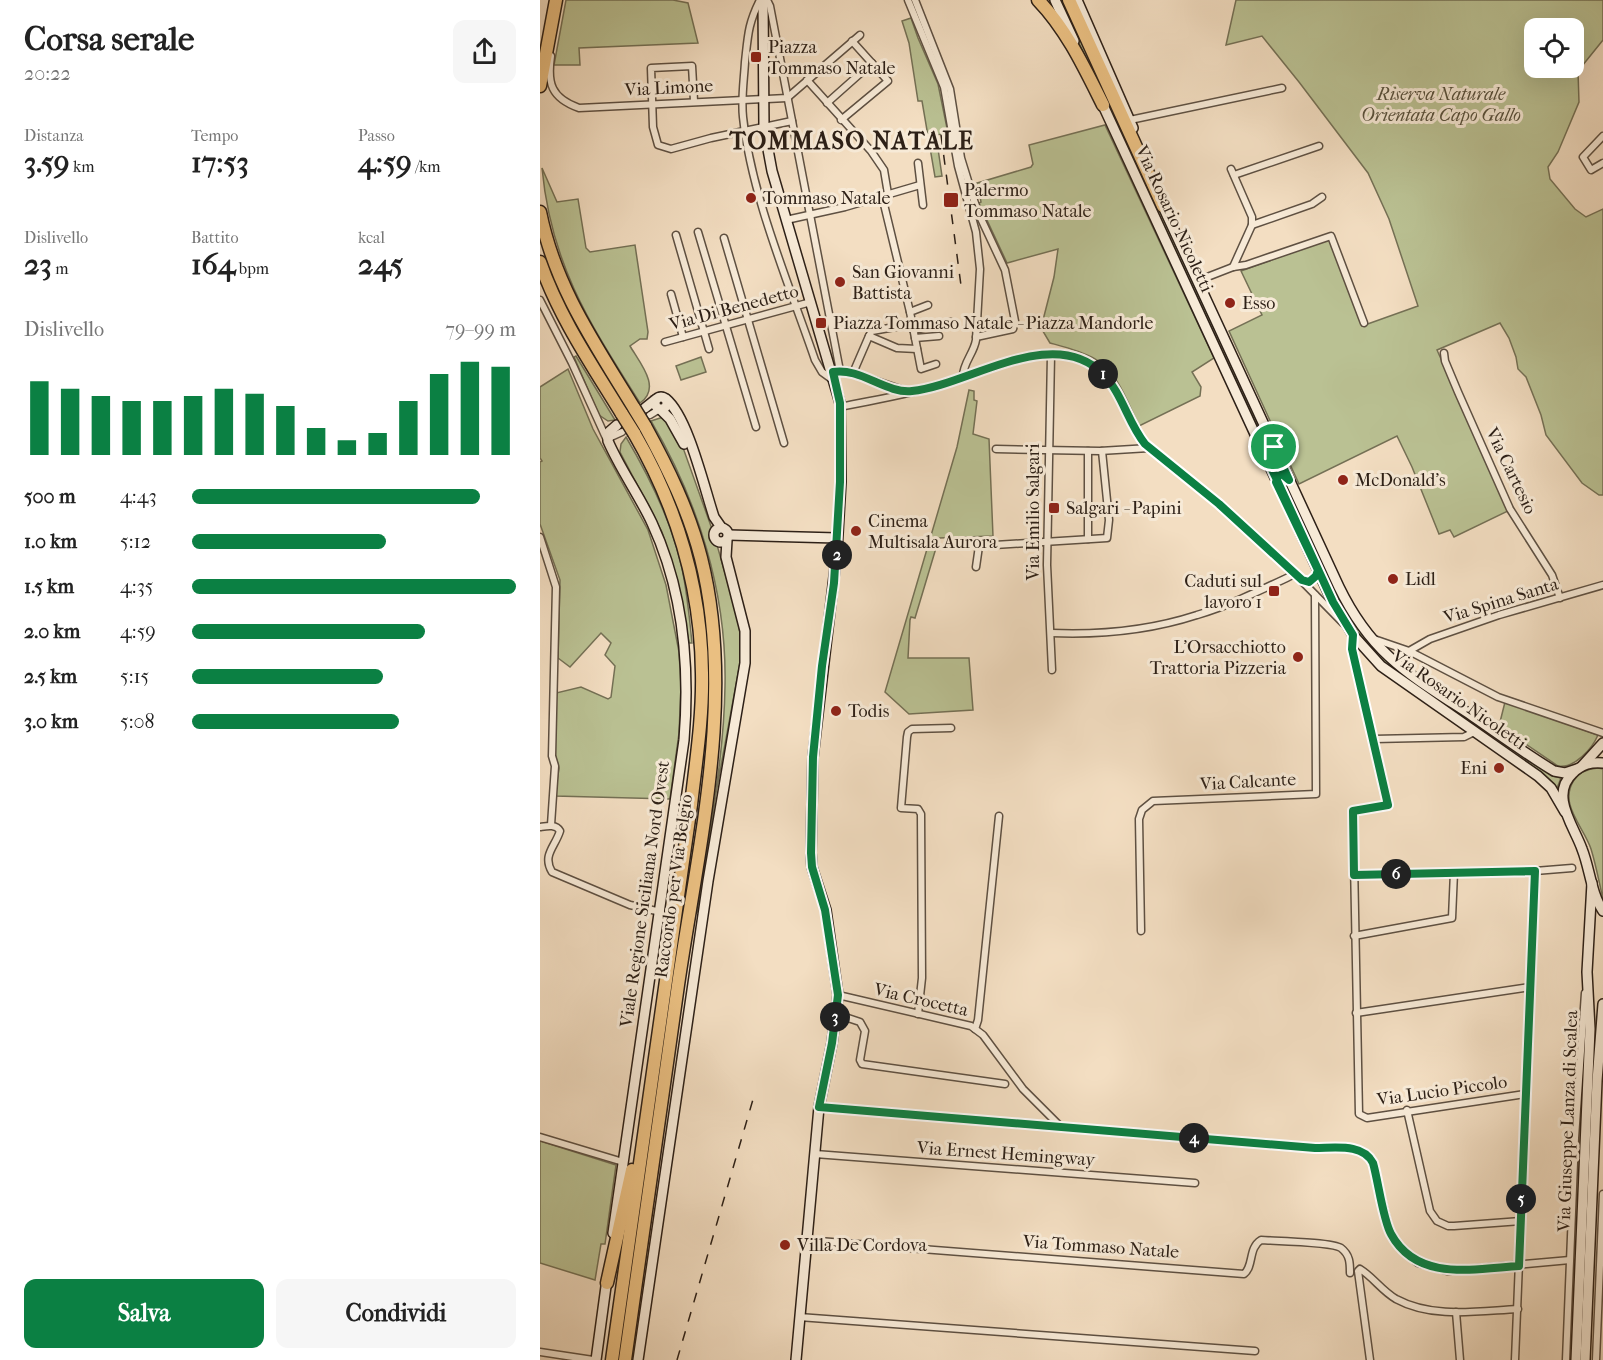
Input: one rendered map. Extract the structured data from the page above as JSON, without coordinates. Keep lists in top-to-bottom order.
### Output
{
  "streets": {
    "highway": ["Raccordo per Via Belgio"],
    "street": [
      "Via Limone",
      "Via Rosario Nicoletti",
      "Via Di Benedetto",
      "Via Cartesio",
      "Via Emilio Salgari",
      "Via Spina Santa",
      "Via Calcante",
      "Viale Regione Siciliana Nord Ovest",
      "Via Crocetta",
      "Via Lucio Piccolo",
      "Via Giuseppe Lanza di Scalea",
      "Via Ernest Hemingway",
      "Via Tommaso Natale"
    ]
  },
  "crossings": [
    ["Via Rosario Nicoletti", "Via Giuseppe Lanza di Scalea"],
    ["Via Cartesio", "Via Spina Santa"]
  ],
  "districts": ["TOMMASO NATALE"],
  "parks": ["Riserva Naturale Orientata Capo Gallo"],
  "places": {
    "transit": [
      "Piazza Tommaso Natale",
      "Palermo Tommaso Natale",
      "Piazza Tommaso Natale - Piazza Mandorle",
      "Salgari - Papini",
      "Caduti sul lavoro 1"
    ],
    "other": [
      "Tommaso Natale",
      "San Giovanni Battista",
      "Esso",
      "McDonald's",
      "Cinema Multisala Aurora",
      "Lidl",
      "L'Orsacchiotto Trattoria Pizzeria",
      "Todis",
      "Eni",
      "Villa De Cordova"
    ]
  },
  "page": {
    "heading": ["Corsa serale", "20:22"],
    "stats": [
      ["Distanza", "3.59 km"],
      ["Tempo", "17:53"],
      ["Passo", "4:59 /km"],
      ["Dislivello", "23 m"],
      ["Battito", "164 bpm"],
      ["kcal", "245"]
    ],
    "chart": ["Dislivello", "79–99 m"],
    "pins": [
      "1",
      "2",
      "6",
      "3",
      "4",
      "5"
    ],
    "list": [
      {
        "name": "500 m",
        "note": "4:43"
      },
      {
        "name": "1.0 km",
        "note": "5:12"
      },
      {
        "name": "1.5 km",
        "note": "4:35"
      },
      {
        "name": "2.0 km",
        "note": "4:59"
      },
      {
        "name": "2.5 km",
        "note": "5:15"
      },
      {
        "name": "3.0 km",
        "note": "5:08"
      }
    ],
    "buttons": ["Salva", "Condividi"]
  }
}
